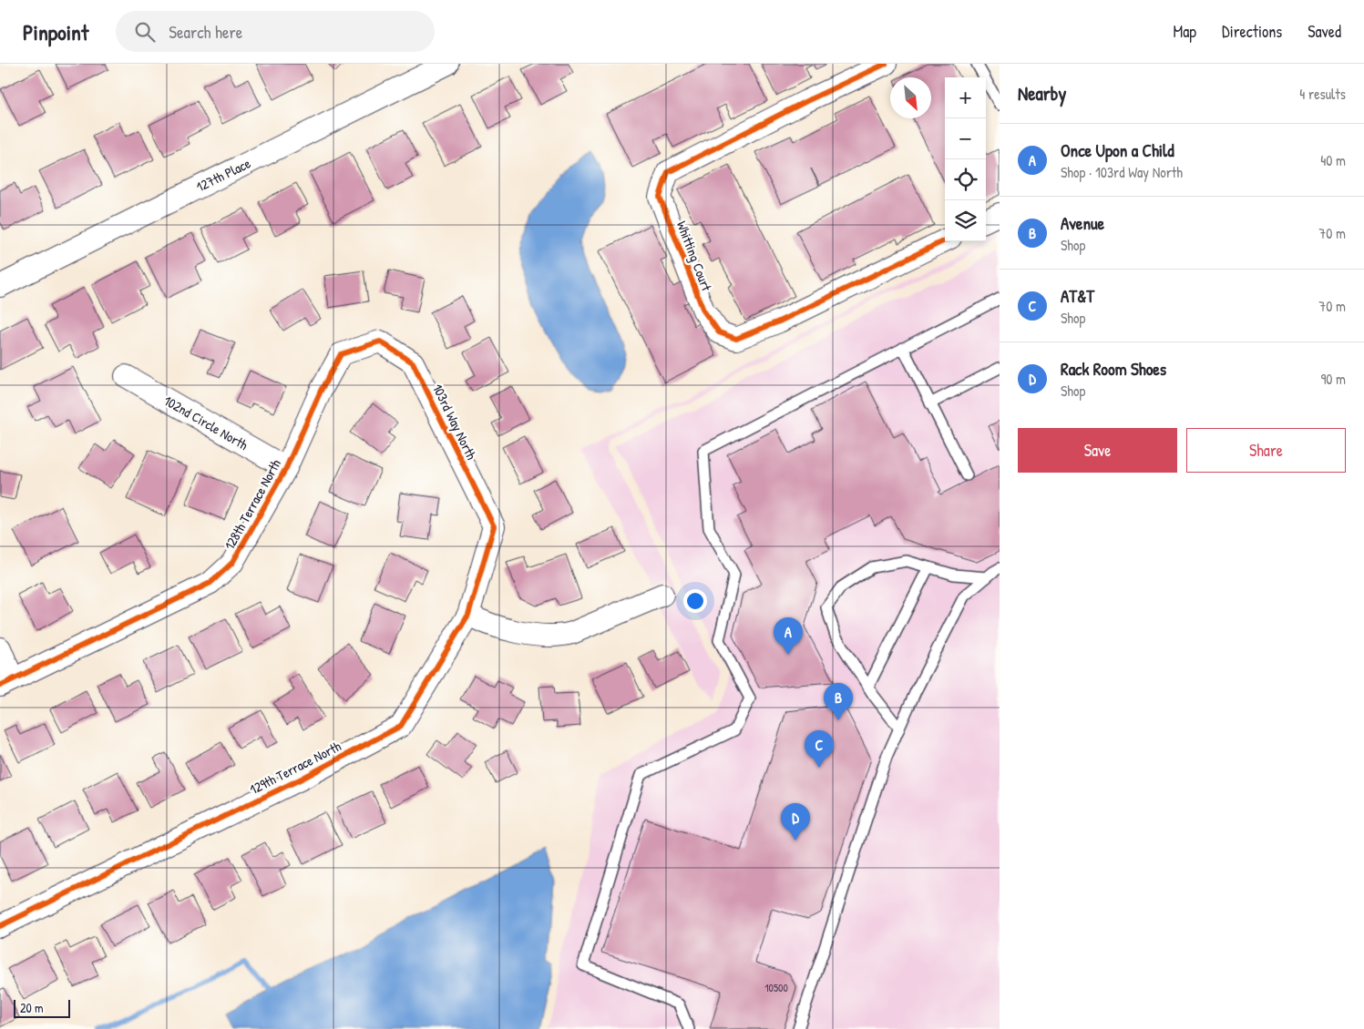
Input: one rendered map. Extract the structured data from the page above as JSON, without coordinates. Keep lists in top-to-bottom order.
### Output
{
  "streets": {
    "street": [
      "127th Place",
      "Whitting Court",
      "103rd Way North",
      "102nd Circle North",
      "128th Terrace North",
      "129th Terrace North"
    ]
  },
  "crossings": [
    ["103rd Way North", "128th Terrace North"],
    ["103rd Way North", "129th Terrace North"],
    ["102nd Circle North", "128th Terrace North"]
  ],
  "house_numbers": ["10500"],
  "scale_bar": "20 m",
  "north": "bottom right",
  "page": {
    "header": "Pinpoint",
    "search": "Search here",
    "nav": ["Map", "Directions", "Saved"],
    "heading": ["Nearby", "4 results"],
    "map_buttons": ["+", "−"],
    "list": [
      {
        "mark": "A",
        "name": "Once Upon a Child",
        "note": "Shop · 103rd Way North",
        "value": "40 m"
      },
      {
        "mark": "B",
        "name": "Avenue",
        "note": "Shop",
        "value": "70 m"
      },
      {
        "mark": "C",
        "name": "AT&T",
        "note": "Shop",
        "value": "70 m"
      },
      {
        "mark": "D",
        "name": "Rack Room Shoes",
        "note": "Shop",
        "value": "90 m"
      }
    ],
    "buttons": ["Save", "Share"],
    "pins": [
      "A",
      "B",
      "C",
      "D"
    ],
    "scale": "20 m"
  }
}
